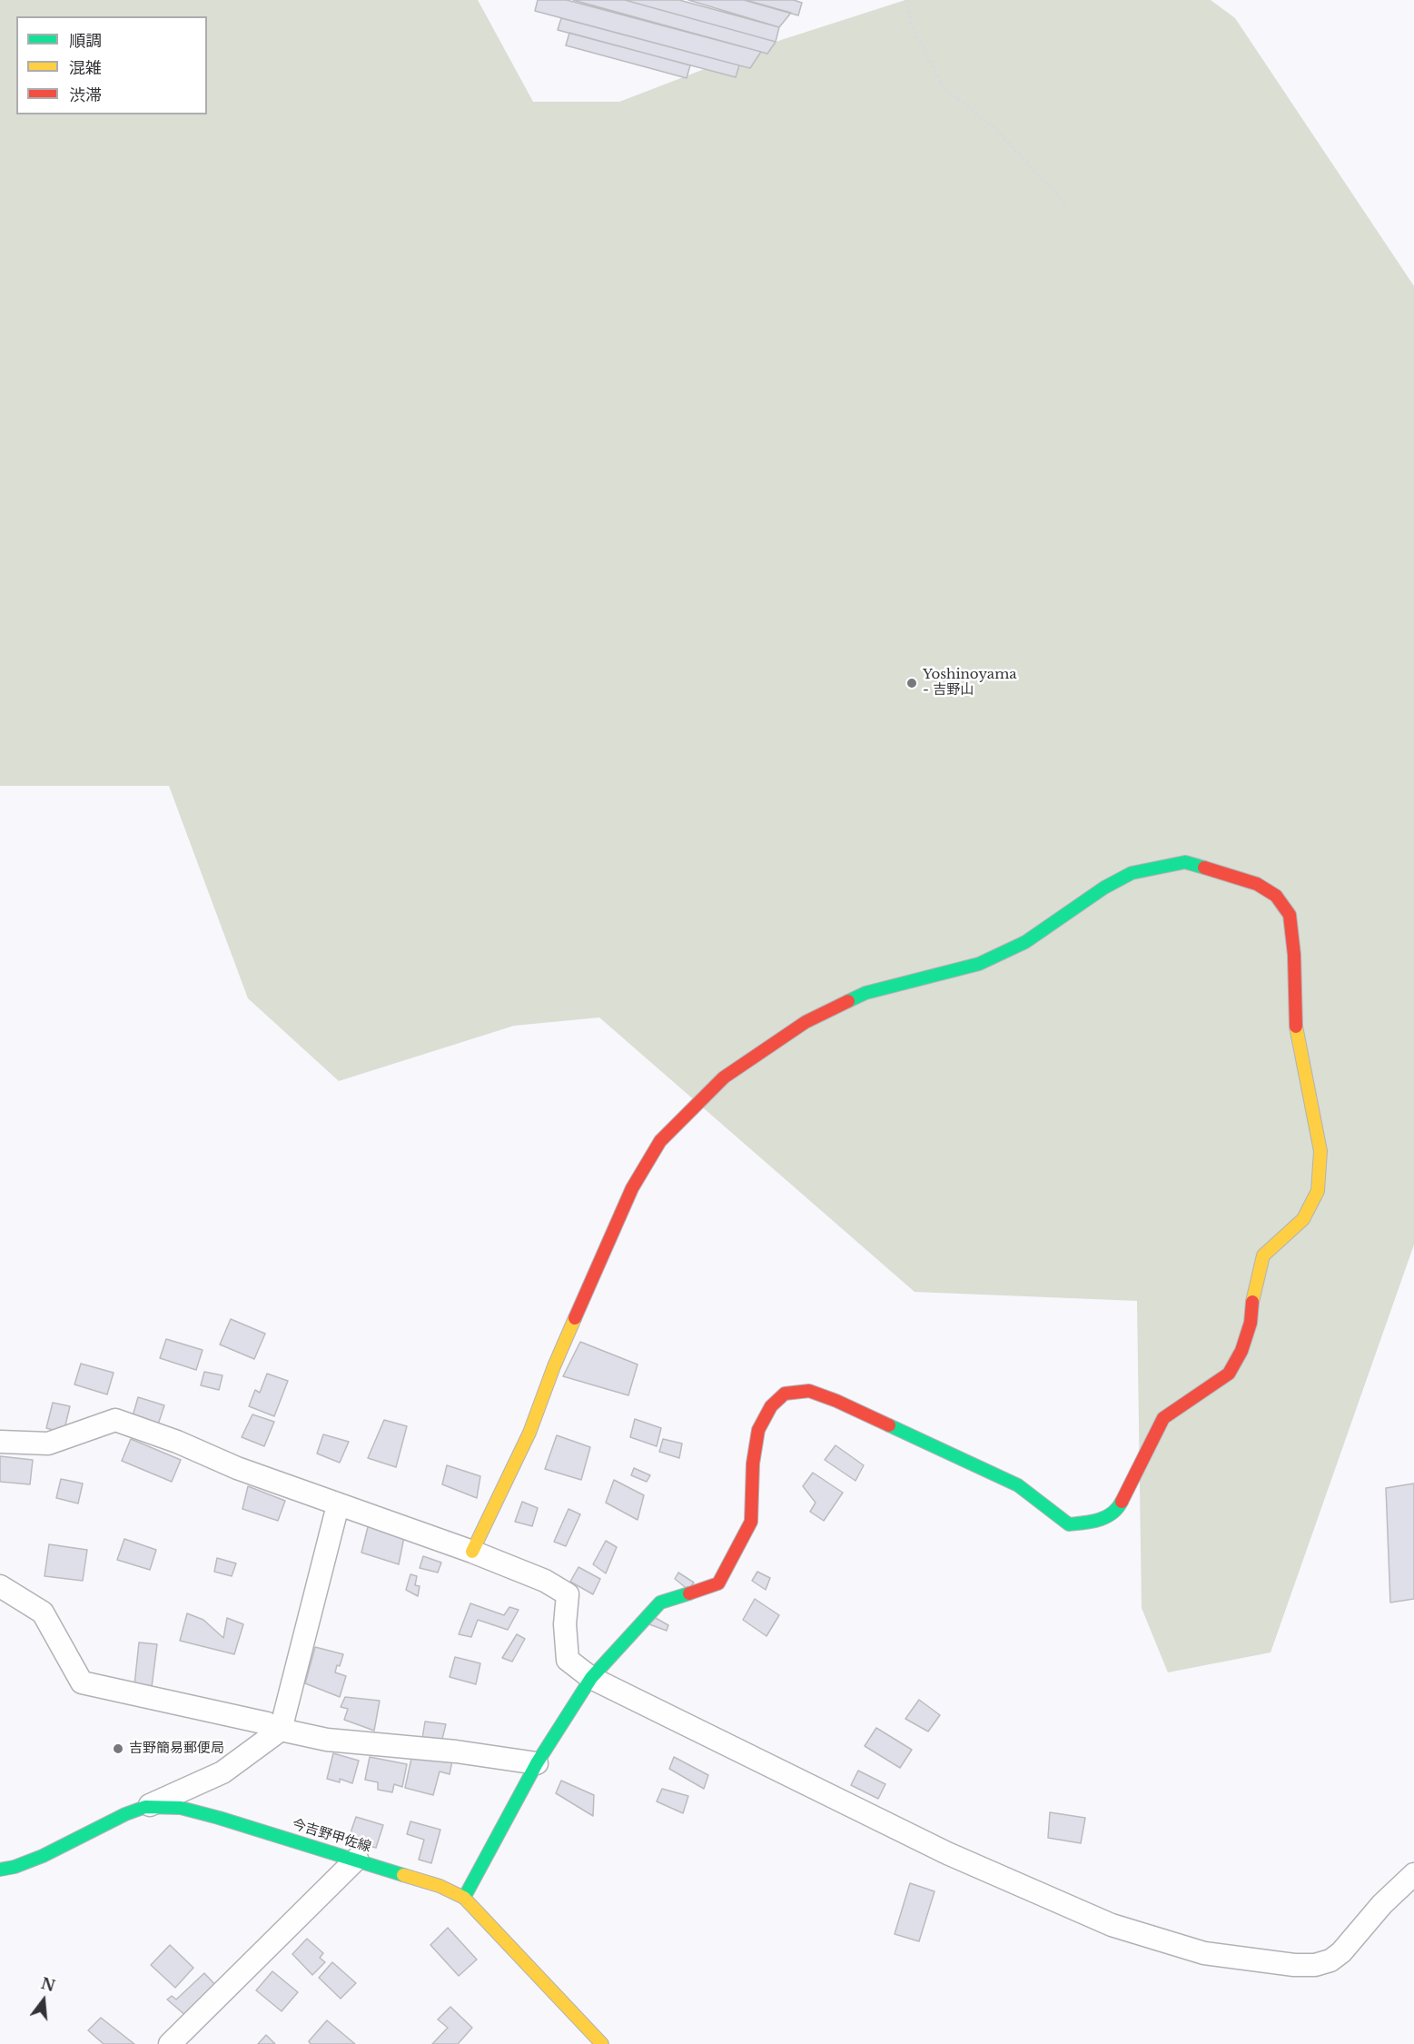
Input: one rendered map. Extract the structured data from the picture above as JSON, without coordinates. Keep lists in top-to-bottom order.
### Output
{
  "streets": {
    "street": ["今吉野甲佐線"]
  },
  "places": ["Yoshinoyama - 吉野山", "吉野簡易郵便局"],
  "legend": ["順調", "混雑", "渋滞"],
  "north": "top"
}
